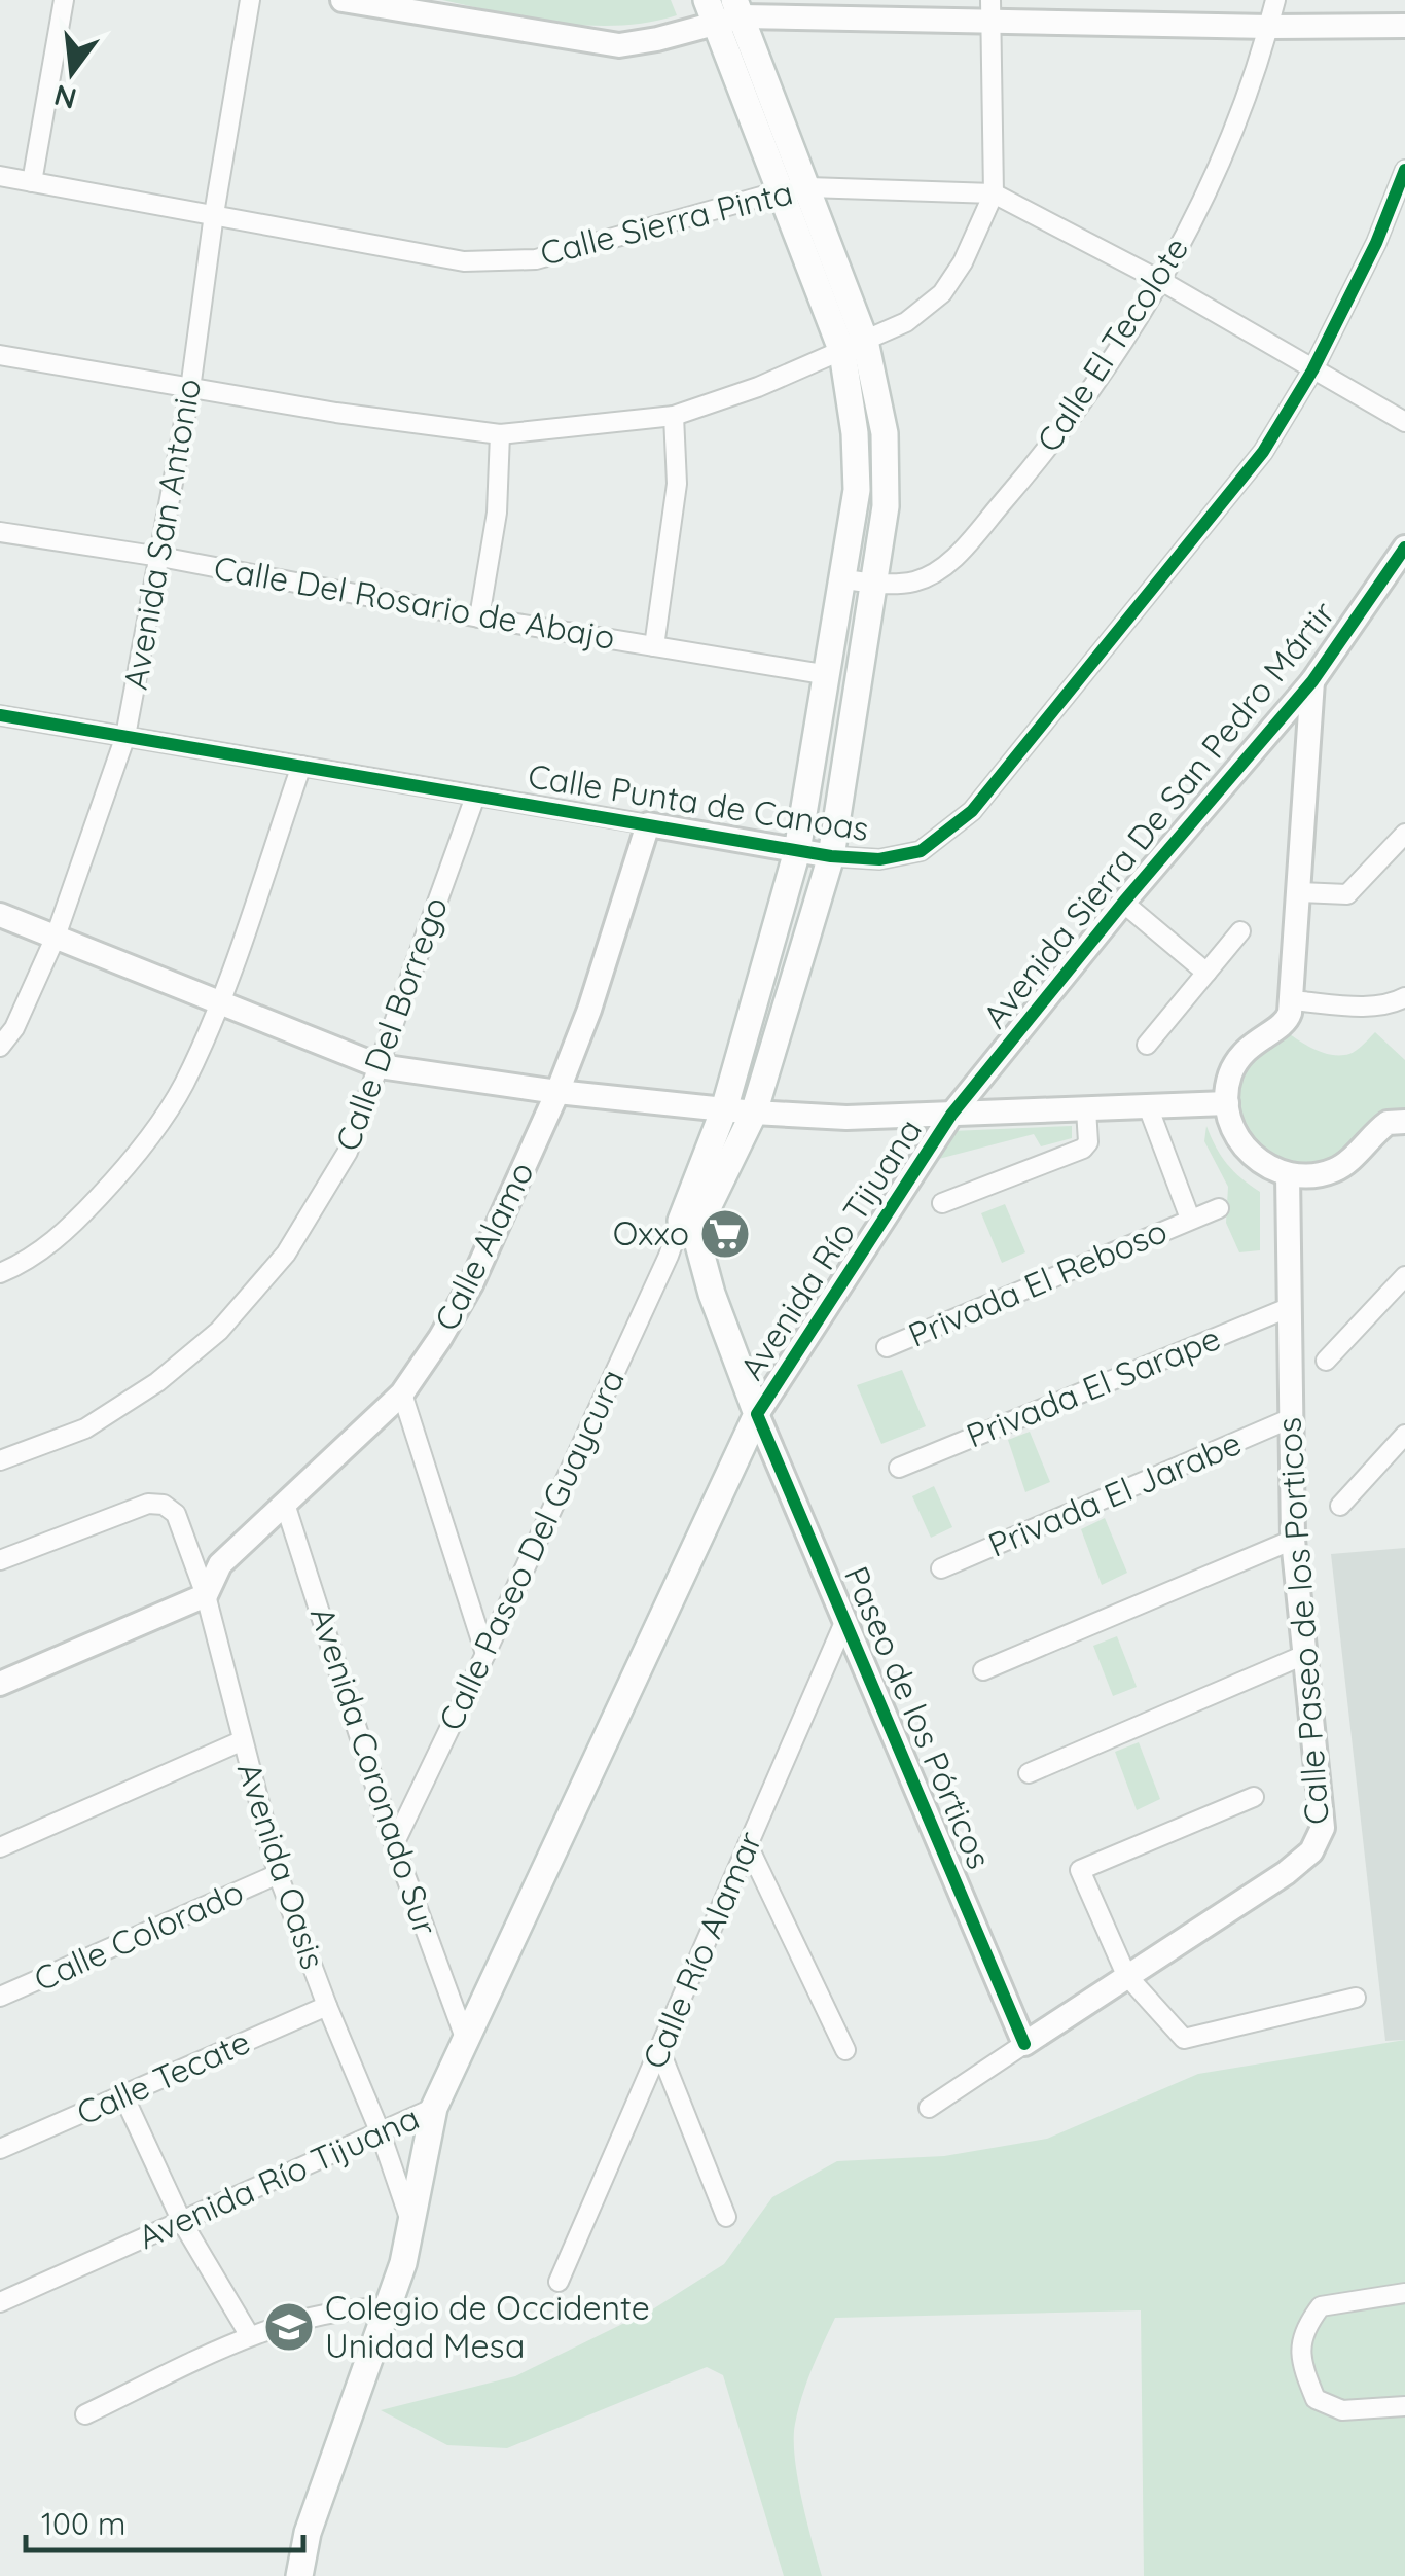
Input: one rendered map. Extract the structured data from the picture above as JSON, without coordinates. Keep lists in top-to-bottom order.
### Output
{
  "streets": {
    "main road": ["Avenida Río Tijuana", "Paseo de los Pórticos"],
    "street": [
      "Calle Sierra Pinta",
      "Calle El Tecolote",
      "Avenida San Antonio",
      "Calle Del Rosario de Abajo",
      "Calle Punta de Canoas",
      "Avenida Sierra De San Pedro Mártir",
      "Calle Del Borrego",
      "Calle Alamo",
      "Privada El Reboso",
      "Privada El Sarape",
      "Privada El Jarabe",
      "Calle Paseo Del Guaycura",
      "Calle Paseo de los Porticos",
      "Avenida Coronado Sur",
      "Avenida Oasis",
      "Calle Colorado",
      "Calle Río Alamar",
      "Calle Tecate"
    ]
  },
  "crossings": [
    ["Calle Sierra Pinta", "Calle El Tecolote"],
    ["Calle Sierra Pinta", "Avenida San Antonio"],
    ["Calle Sierra Pinta", "Calle Punta de Canoas"],
    ["Avenida San Antonio", "Calle Del Rosario de Abajo"],
    ["Avenida San Antonio", "Calle Punta de Canoas"],
    ["Calle Punta de Canoas", "Calle Del Borrego"],
    ["Calle Punta de Canoas", "Calle Alamo"],
    ["Avenida Sierra De San Pedro Mártir", "Avenida Río Tijuana"],
    ["Calle Alamo", "Avenida Coronado Sur"],
    ["Calle Alamo", "Avenida Oasis"],
    ["Avenida Río Tijuana", "Paseo de los Pórticos"],
    ["Avenida Río Tijuana", "Avenida Coronado Sur"],
    ["Avenida Río Tijuana", "Avenida Oasis"],
    ["Privada El Sarape", "Calle Paseo de los Porticos"],
    ["Privada El Jarabe", "Calle Paseo de los Porticos"],
    ["Calle Paseo Del Guaycura", "Paseo de los Pórticos"],
    ["Calle Paseo Del Guaycura", "Avenida Coronado Sur"],
    ["Calle Paseo de los Porticos", "Paseo de los Pórticos"],
    ["Paseo de los Pórticos", "Calle Río Alamar"],
    ["Avenida Oasis", "Calle Colorado"],
    ["Avenida Oasis", "Calle Tecate"]
  ],
  "places": {
    "supermarket": ["Oxxo"],
    "school or university": ["Colegio de Occidente Unidad Mesa"]
  },
  "scale_bar": "100 m",
  "north": "bottom"
}
